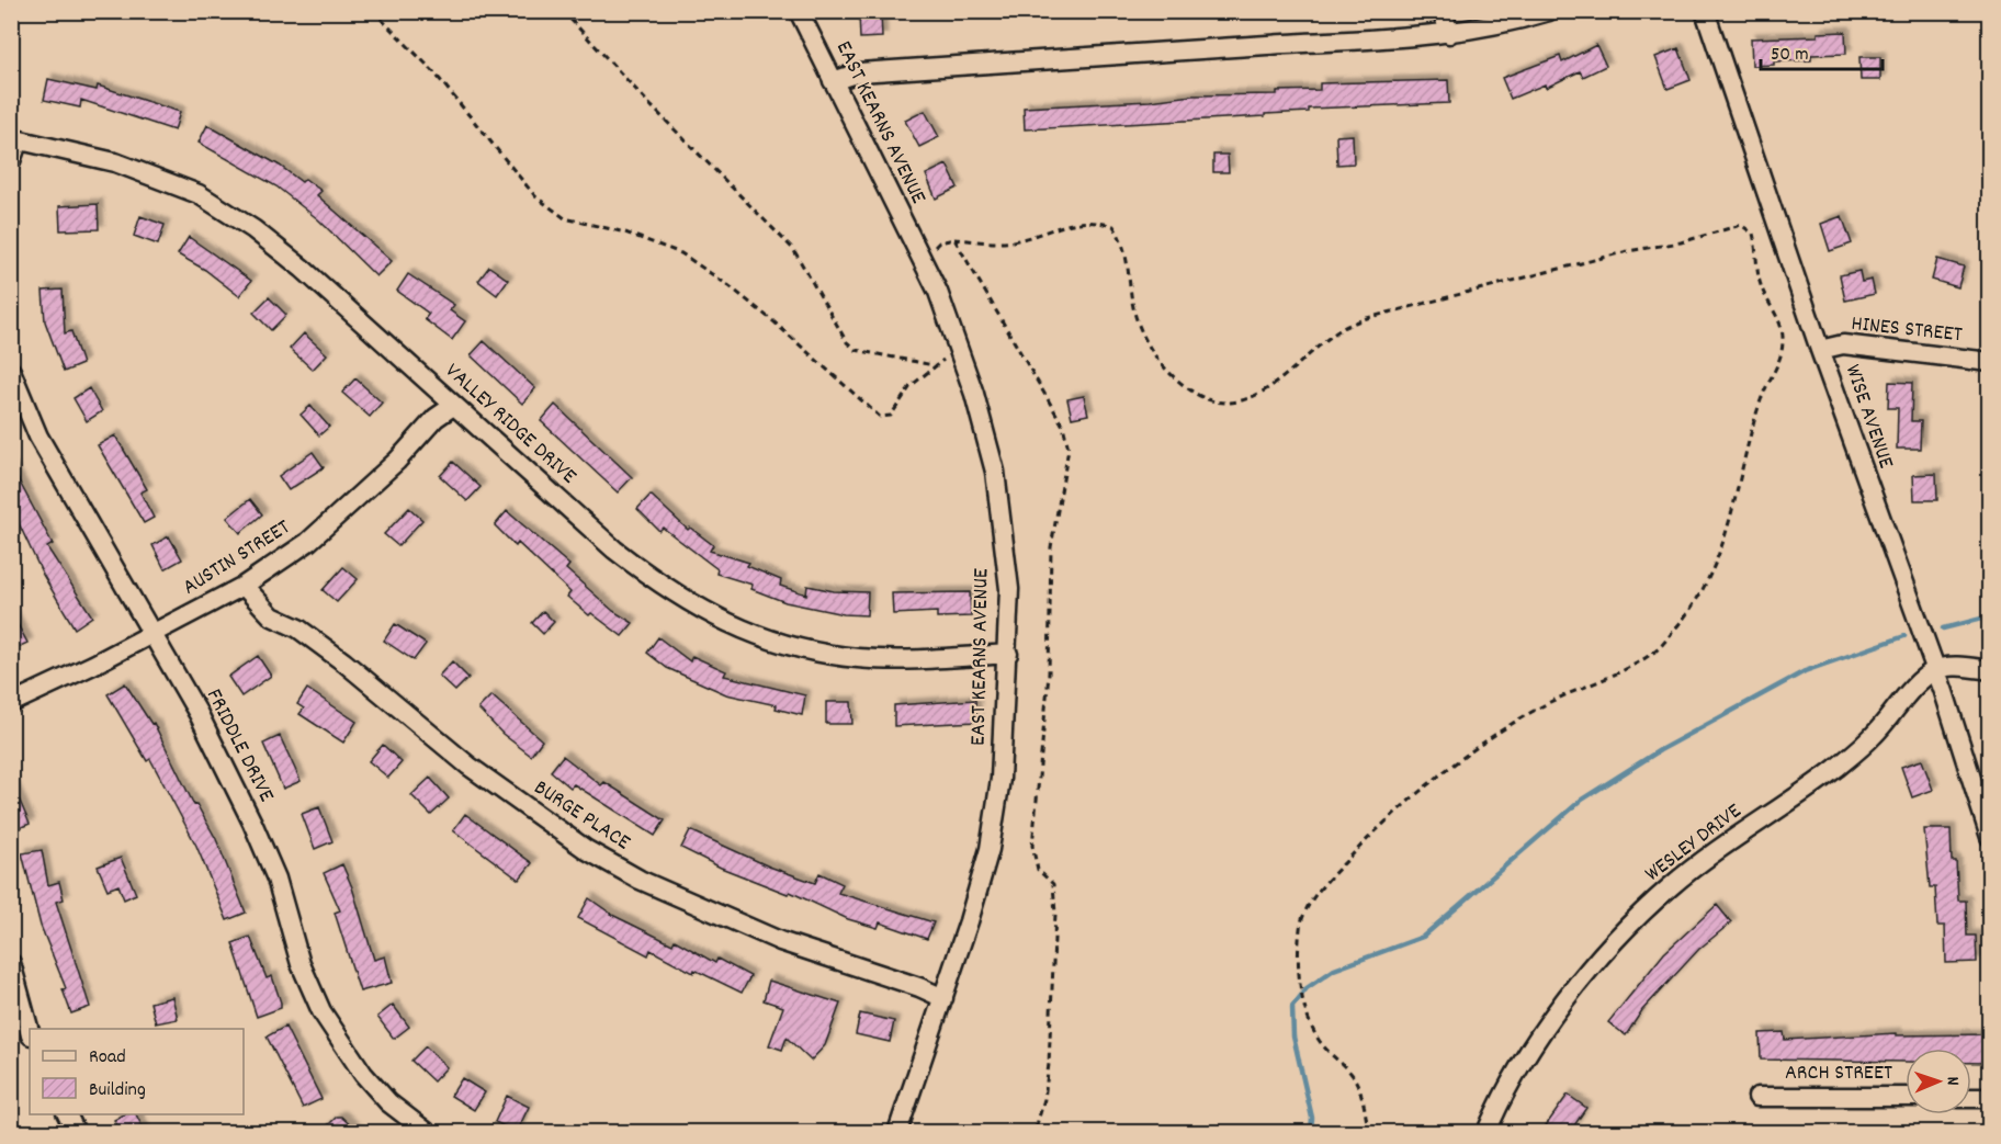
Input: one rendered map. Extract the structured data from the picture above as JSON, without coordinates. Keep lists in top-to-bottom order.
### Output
{
  "streets": {
    "street": [
      "EAST KEARNS AVENUE",
      "HINES STREET",
      "WISE AVENUE",
      "VALLEY RIDGE DRIVE",
      "AUSTIN STREET",
      "FRIDDLE DRIVE",
      "BURGE PLACE",
      "WESLEY DRIVE",
      "ARCH STREET"
    ]
  },
  "crossings": [
    ["EAST KEARNS AVENUE", "VALLEY RIDGE DRIVE"],
    ["EAST KEARNS AVENUE", "BURGE PLACE"],
    ["HINES STREET", "WISE AVENUE"],
    ["WISE AVENUE", "WESLEY DRIVE"],
    ["VALLEY RIDGE DRIVE", "AUSTIN STREET"],
    ["AUSTIN STREET", "FRIDDLE DRIVE"],
    ["AUSTIN STREET", "BURGE PLACE"]
  ],
  "legend": ["Road", "Building"],
  "scale_bar": "50 m",
  "north": "right"
}
